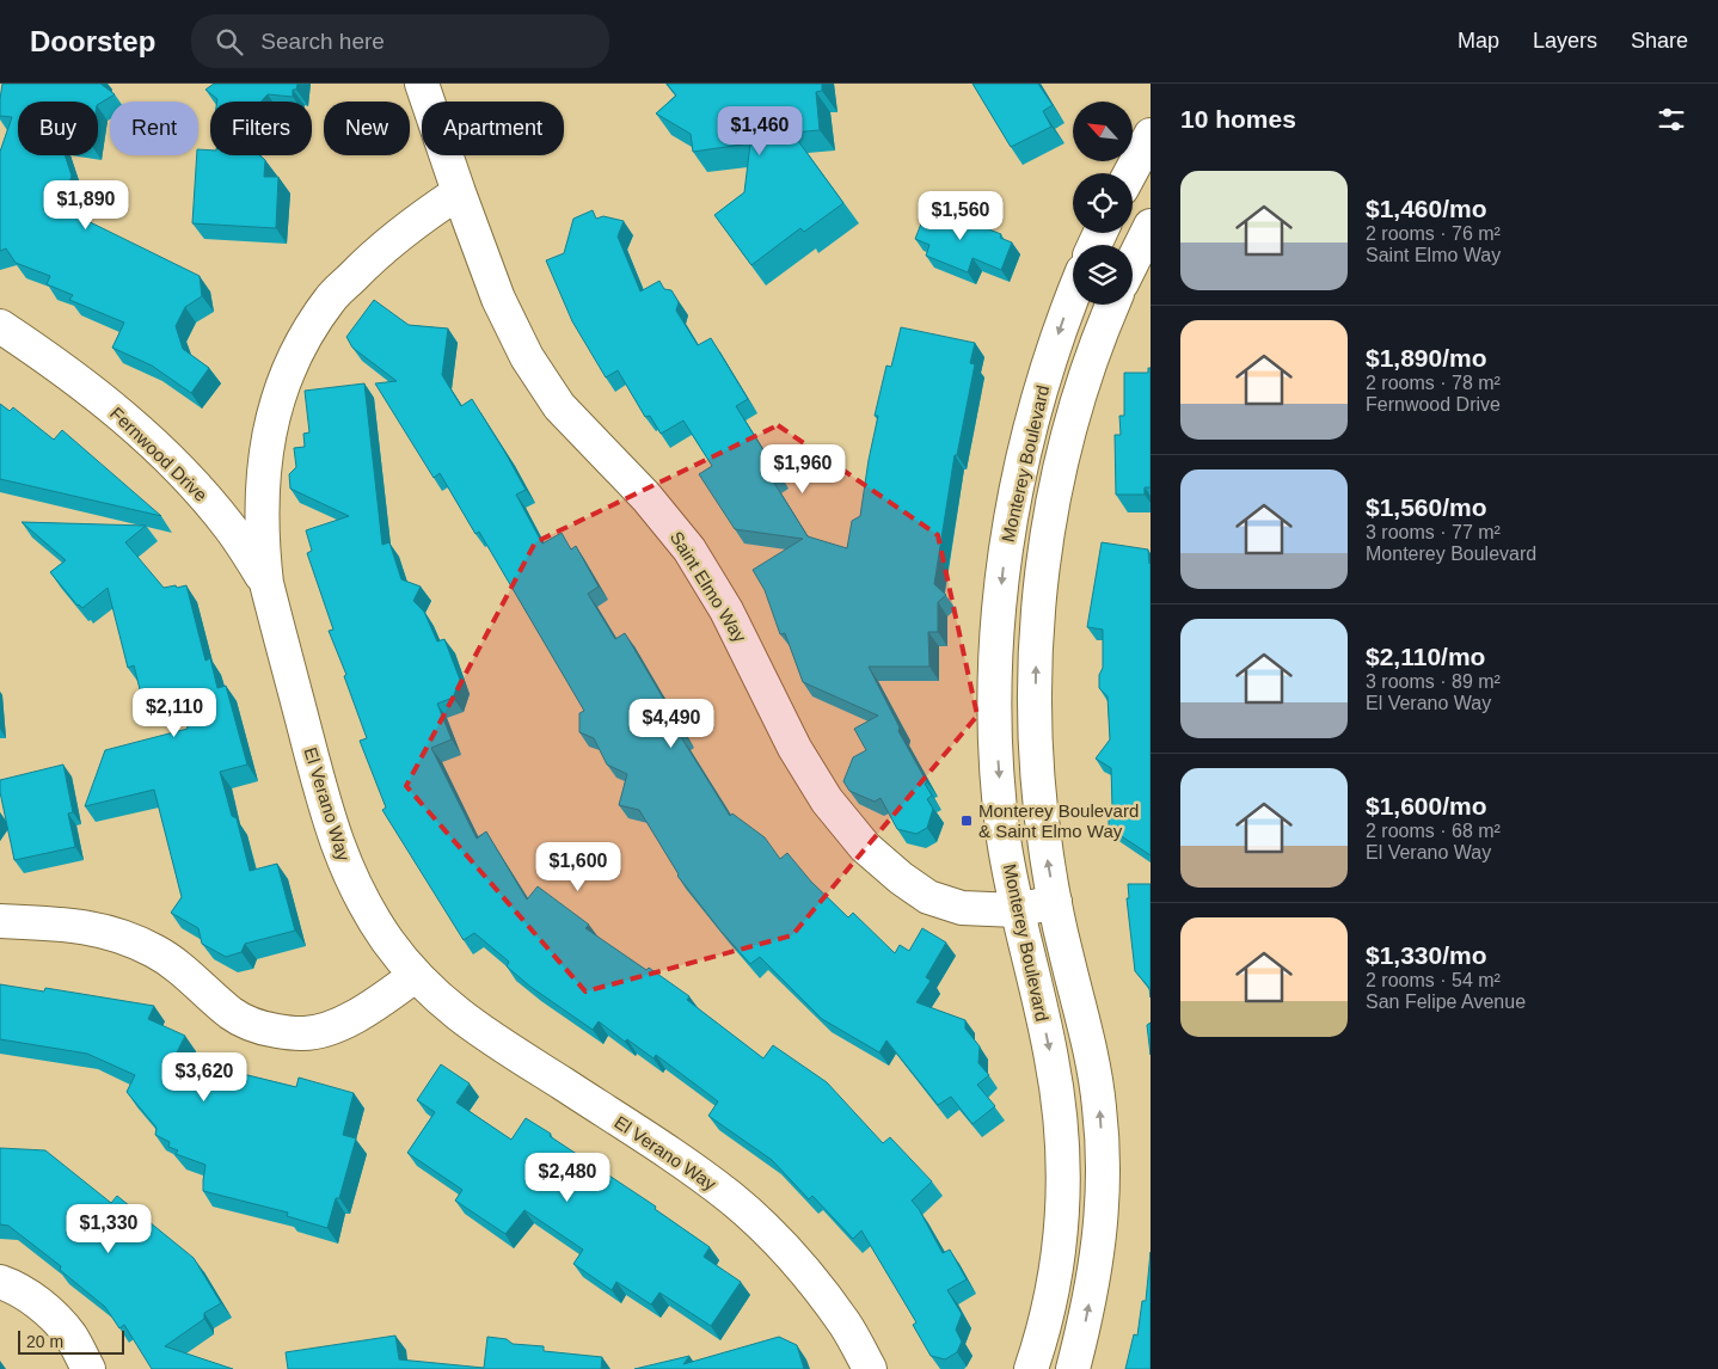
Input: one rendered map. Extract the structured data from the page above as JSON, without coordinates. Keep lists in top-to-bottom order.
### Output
{
  "streets": {
    "street": [
      "Fernwood Drive",
      "Monterey Boulevard",
      "Saint Elmo Way",
      "El Verano Way"
    ]
  },
  "crossings": [
    ["Fernwood Drive", "El Verano Way"],
    ["Monterey Boulevard", "Saint Elmo Way"],
    ["Saint Elmo Way", "El Verano Way"]
  ],
  "places": {
    "transit": ["Monterey Boulevard & Saint Elmo Way"]
  },
  "scale_bar": "20 m",
  "north": "top left",
  "page": {
    "header": "Doorstep",
    "search": "Search here",
    "nav": ["Map", "Layers", "Share"],
    "heading": "10 homes",
    "chip": [
      "Buy",
      "Rent",
      "Filters",
      "New",
      "Apartment"
    ],
    "price": [
      "$1,460",
      "$1,890",
      "$1,560",
      "$1,960",
      "$2,110",
      "$4,490",
      "$1,600",
      "$3,620",
      "$2,480",
      "$1,330"
    ],
    "list": [
      {
        "name": "$1,460/mo",
        "note": "2 rooms · 76 m² · Saint Elmo Way"
      },
      {
        "name": "$1,890/mo",
        "note": "2 rooms · 78 m² · Fernwood Drive"
      },
      {
        "name": "$1,560/mo",
        "note": "3 rooms · 77 m² · Monterey Boulevard"
      },
      {
        "name": "$2,110/mo",
        "note": "3 rooms · 89 m² · El Verano Way"
      },
      {
        "name": "$1,600/mo",
        "note": "2 rooms · 68 m² · El Verano Way"
      },
      {
        "name": "$1,330/mo",
        "note": "2 rooms · 54 m² · San Felipe Avenue"
      }
    ],
    "scale": "20 m"
  }
}
